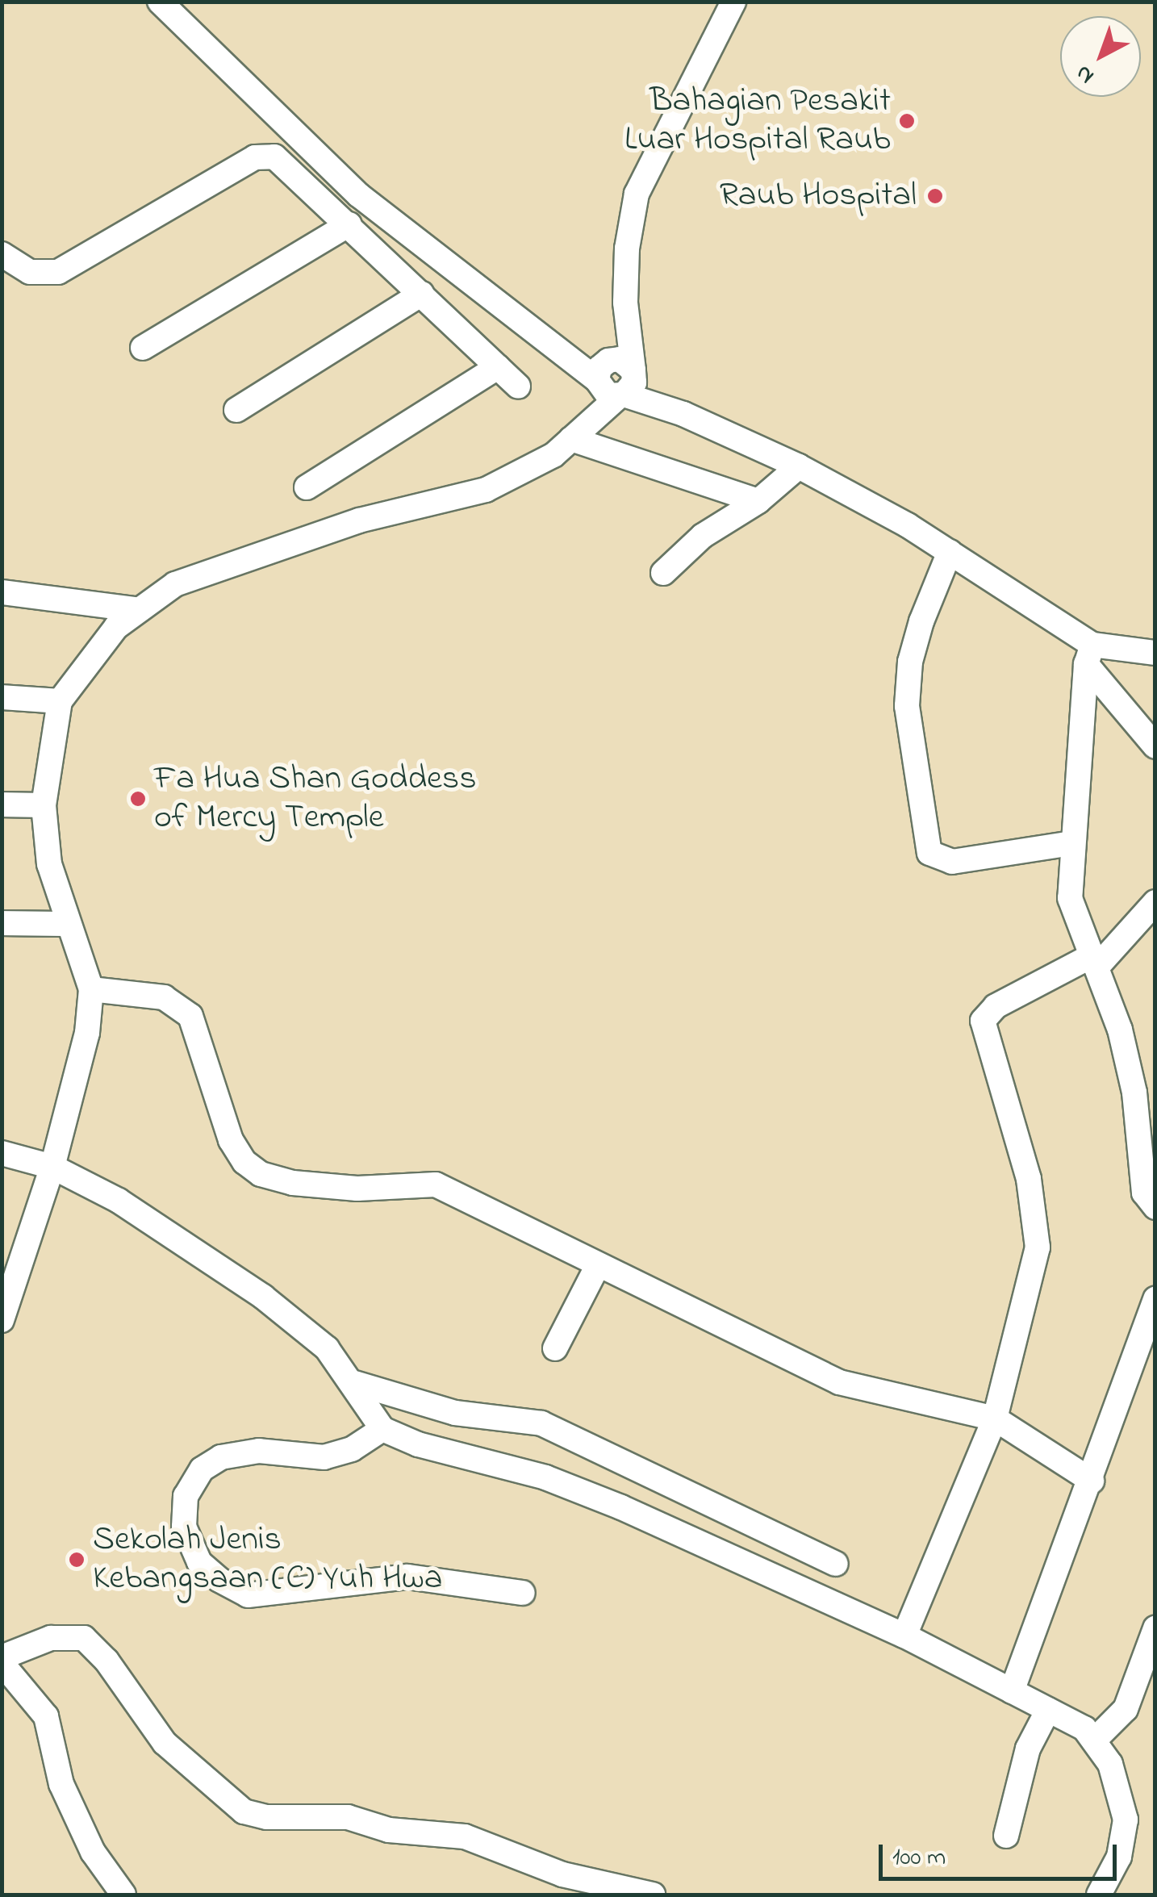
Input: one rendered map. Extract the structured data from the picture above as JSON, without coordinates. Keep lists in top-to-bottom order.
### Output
{
  "places": [
    "Bahagian Pesakit Luar Hospital Raub",
    "Raub Hospital",
    "Fa Hua Shan Goddess of Mercy Temple",
    "Sekolah Jenis Kebangsaan (C) Yuh Hwa"
  ],
  "scale_bar": "100 m",
  "north": "bottom left"
}
